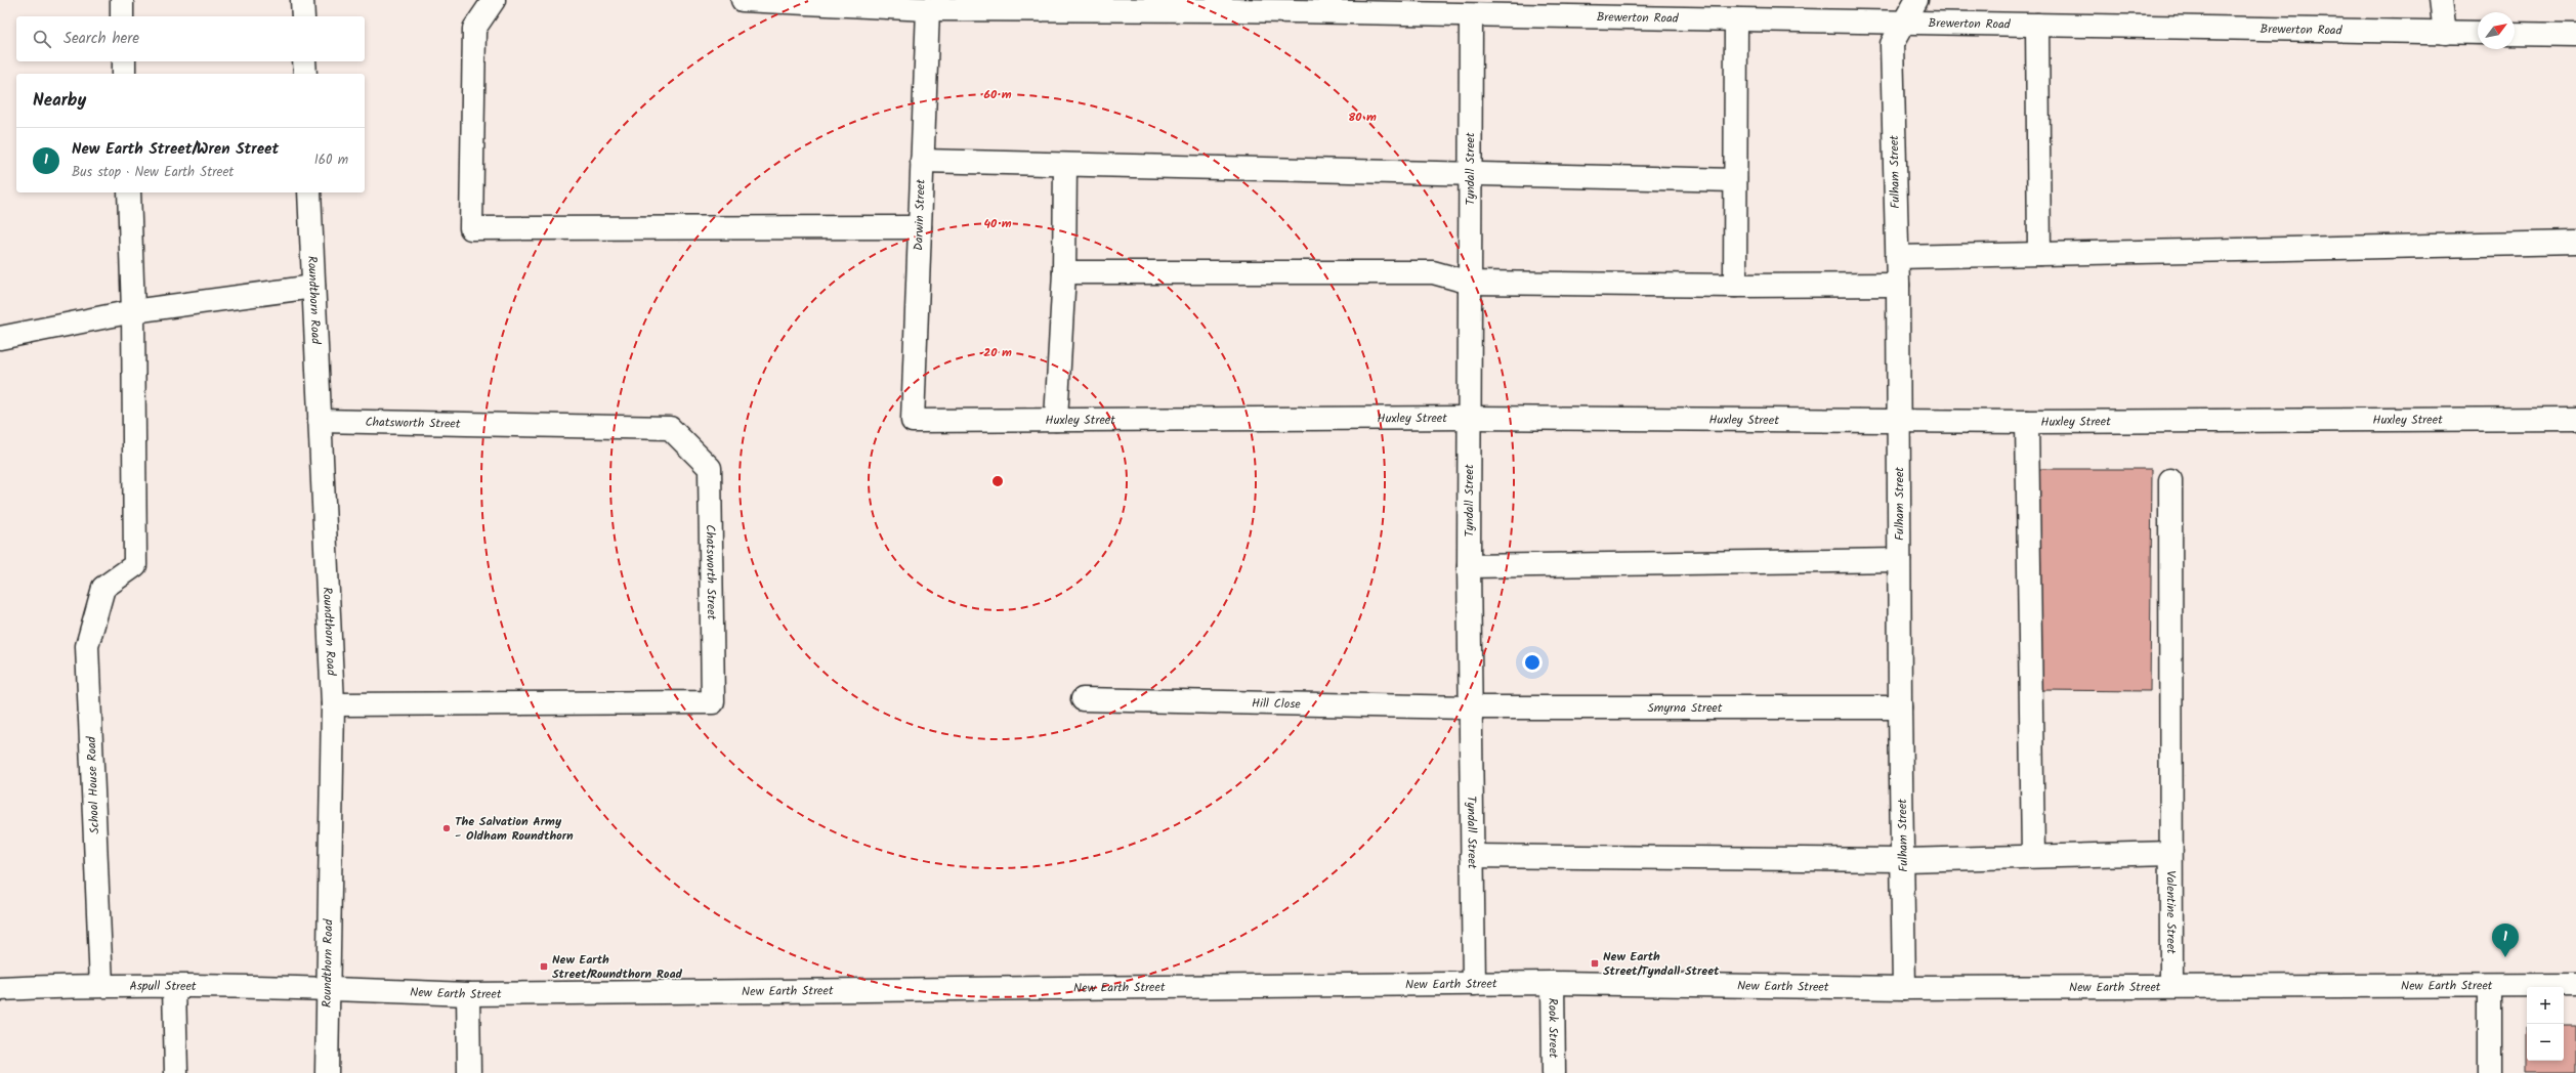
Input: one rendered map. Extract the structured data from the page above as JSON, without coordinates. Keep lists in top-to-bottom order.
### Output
{
  "streets": {
    "street": [
      "Brewerton Road",
      "Tyndall Street",
      "Fulham Street",
      "Darwin Street",
      "Roundthorn Road",
      "Huxley Street",
      "Chatsworth Street",
      "Hill Close",
      "Smyrna Street",
      "School House Road",
      "Valentine Street",
      "New Earth Street",
      "Aspull Street",
      "Rook Street"
    ]
  },
  "crossings": [
    ["Brewerton Road", "Tyndall Street"],
    ["Brewerton Road", "Fulham Street"],
    ["Brewerton Road", "Darwin Street"],
    ["Tyndall Street", "Huxley Street"],
    ["Tyndall Street", "Hill Close"],
    ["Tyndall Street", "Smyrna Street"],
    ["Tyndall Street", "New Earth Street"],
    ["Fulham Street", "Huxley Street"],
    ["Fulham Street", "Smyrna Street"],
    ["Fulham Street", "New Earth Street"],
    ["Darwin Street", "Huxley Street"],
    ["Roundthorn Road", "Chatsworth Street"],
    ["Roundthorn Road", "New Earth Street"],
    ["Roundthorn Road", "Aspull Street"],
    ["Hill Close", "Smyrna Street"],
    ["School House Road", "Aspull Street"],
    ["Valentine Street", "New Earth Street"],
    ["New Earth Street", "Aspull Street"],
    ["New Earth Street", "Rook Street"]
  ],
  "places": {
    "other": ["The Salvation Army - Oldham Roundthorn"],
    "transit": ["New Earth Street/Tyndall Street", "New Earth Street/Roundthorn Road"]
  },
  "north": "top right",
  "page": {
    "search": "Search here",
    "heading": "Nearby",
    "list": [
      {
        "mark": "1",
        "name": "New Earth Street/Wren Street",
        "note": "Bus stop · New Earth Street",
        "value": "160 m"
      }
    ],
    "pins": "1",
    "map_buttons": ["+", "−"]
  },
  "rings": [
    "60 m",
    "80 m",
    "40 m",
    "20 m"
  ]
}
